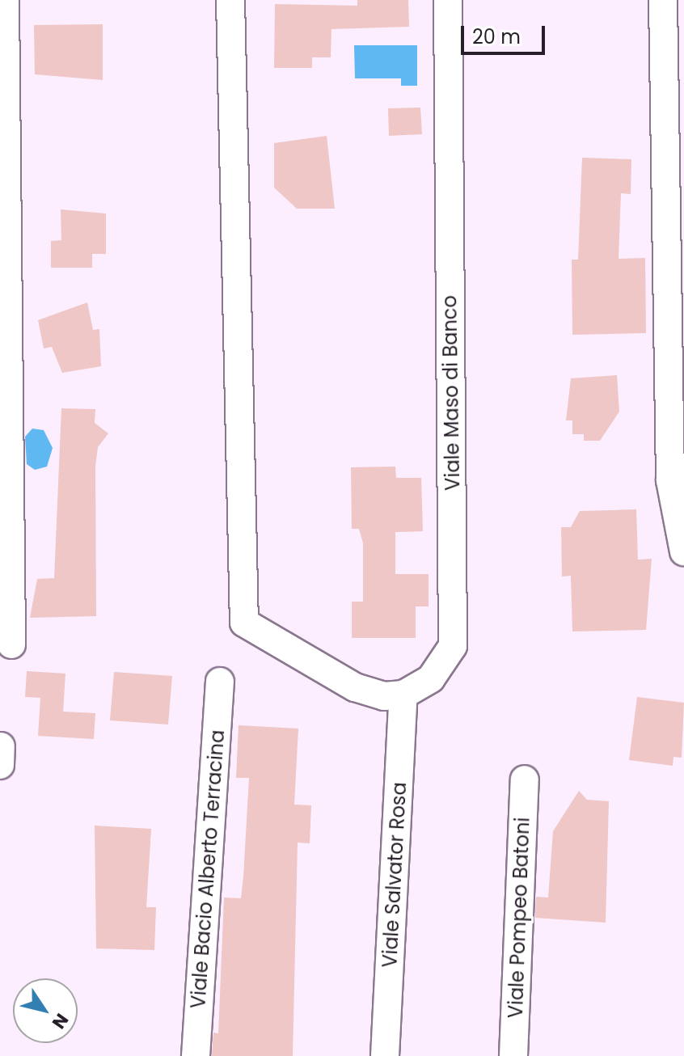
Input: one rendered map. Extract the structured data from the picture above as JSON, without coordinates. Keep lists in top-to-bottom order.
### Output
{
  "streets": {
    "street": [
      "Viale Maso di Banco",
      "Viale Bacio Alberto Terracina",
      "Viale Salvator Rosa",
      "Viale Pompeo Batoni"
    ]
  },
  "crossings": [
    ["Viale Maso di Banco", "Viale Salvator Rosa"]
  ],
  "scale_bar": "20 m",
  "north": "bottom right"
}
